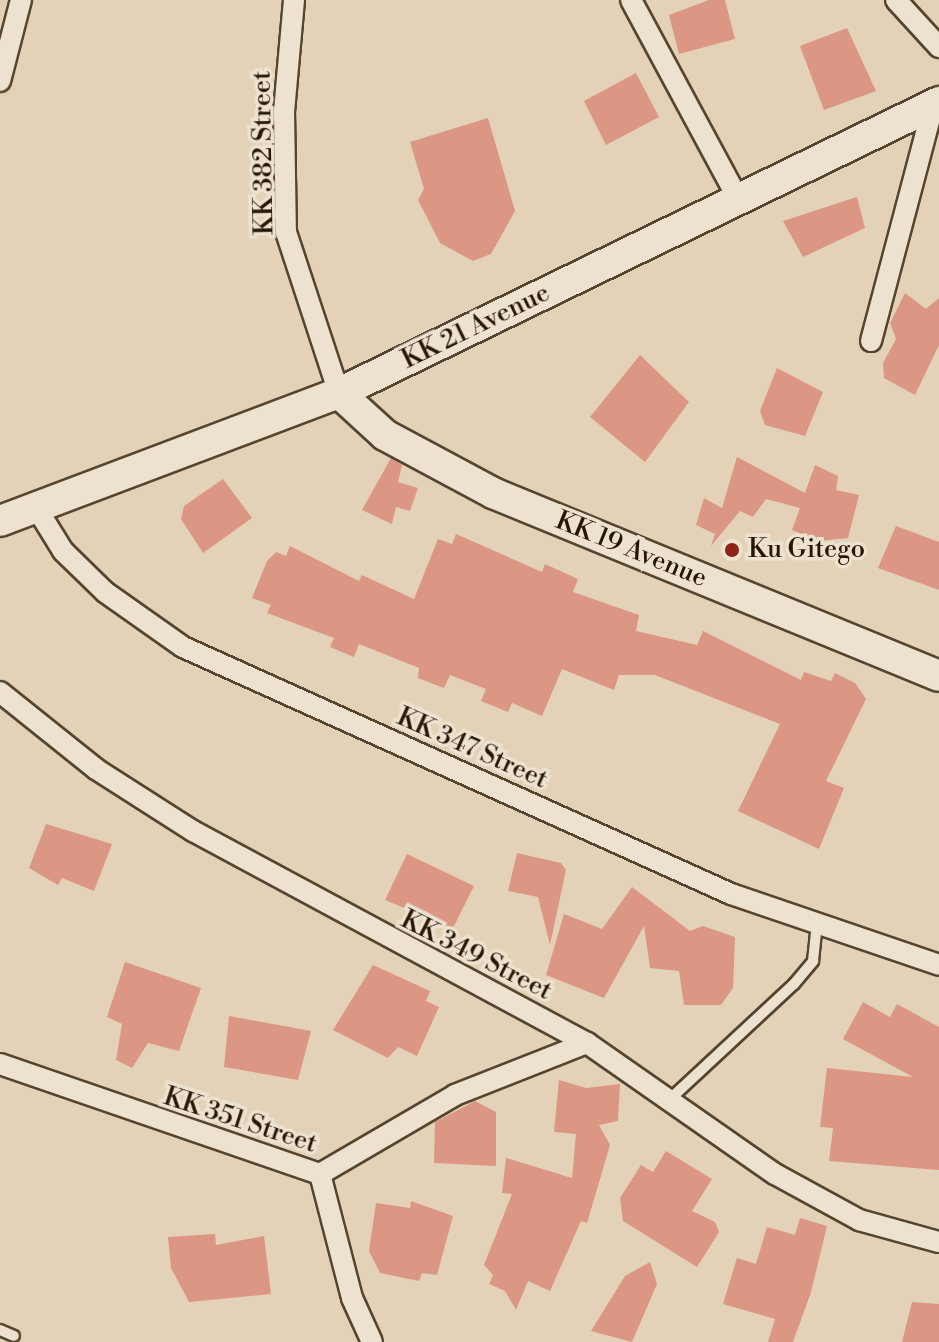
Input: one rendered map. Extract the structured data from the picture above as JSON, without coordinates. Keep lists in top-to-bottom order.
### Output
{
  "streets": {
    "main road": ["KK 21 Avenue", "KK 19 Avenue"],
    "street": [
      "KK 382 Street",
      "KK 347 Street",
      "KK 349 Street",
      "KK 351 Street"
    ]
  },
  "crossings": [
    ["KK 382 Street", "KK 21 Avenue"],
    ["KK 382 Street", "KK 19 Avenue"],
    ["KK 21 Avenue", "KK 19 Avenue"],
    ["KK 21 Avenue", "KK 347 Street"],
    ["KK 349 Street", "KK 351 Street"]
  ],
  "places": ["Ku Gitego"]
}
